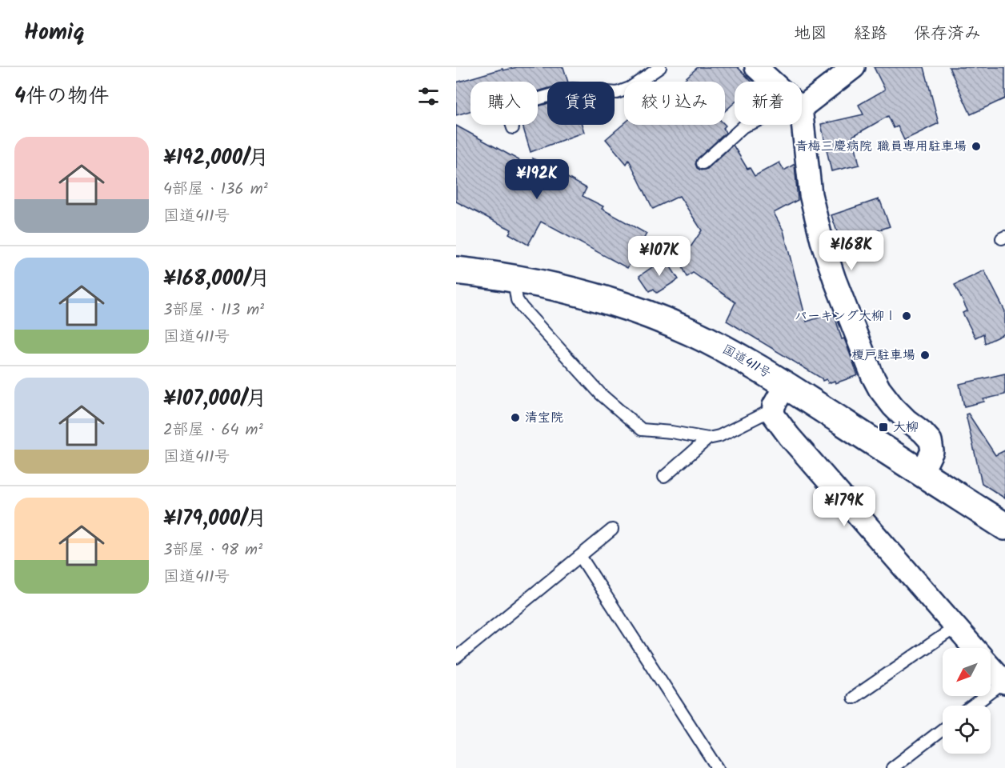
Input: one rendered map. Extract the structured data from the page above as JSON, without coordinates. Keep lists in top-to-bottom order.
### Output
{
  "streets": {
    "highway": ["国道411号"]
  },
  "places": {
    "other": [
      "青梅三慶病院 職員専用駐車場",
      "パーキング大柳Ⅰ",
      "榎戸駐車場",
      "清宝院"
    ],
    "transit": ["大柳"]
  },
  "north": "bottom left",
  "page": {
    "header": "Homiq",
    "nav": ["地図", "経路", "保存済み"],
    "heading": "4件の物件",
    "chip": [
      "購入",
      "賃貸",
      "絞り込み",
      "新着"
    ],
    "list": [
      {
        "name": "¥192,000/月",
        "note": "4部屋 · 136 m² · 国道411号"
      },
      {
        "name": "¥168,000/月",
        "note": "3部屋 · 113 m² · 国道411号"
      },
      {
        "name": "¥107,000/月",
        "note": "2部屋 · 64 m² · 国道411号"
      },
      {
        "name": "¥179,000/月",
        "note": "3部屋 · 98 m² · 国道411号"
      }
    ],
    "price": [
      "¥192K",
      "¥168K",
      "¥107K",
      "¥179K"
    ]
  }
}
